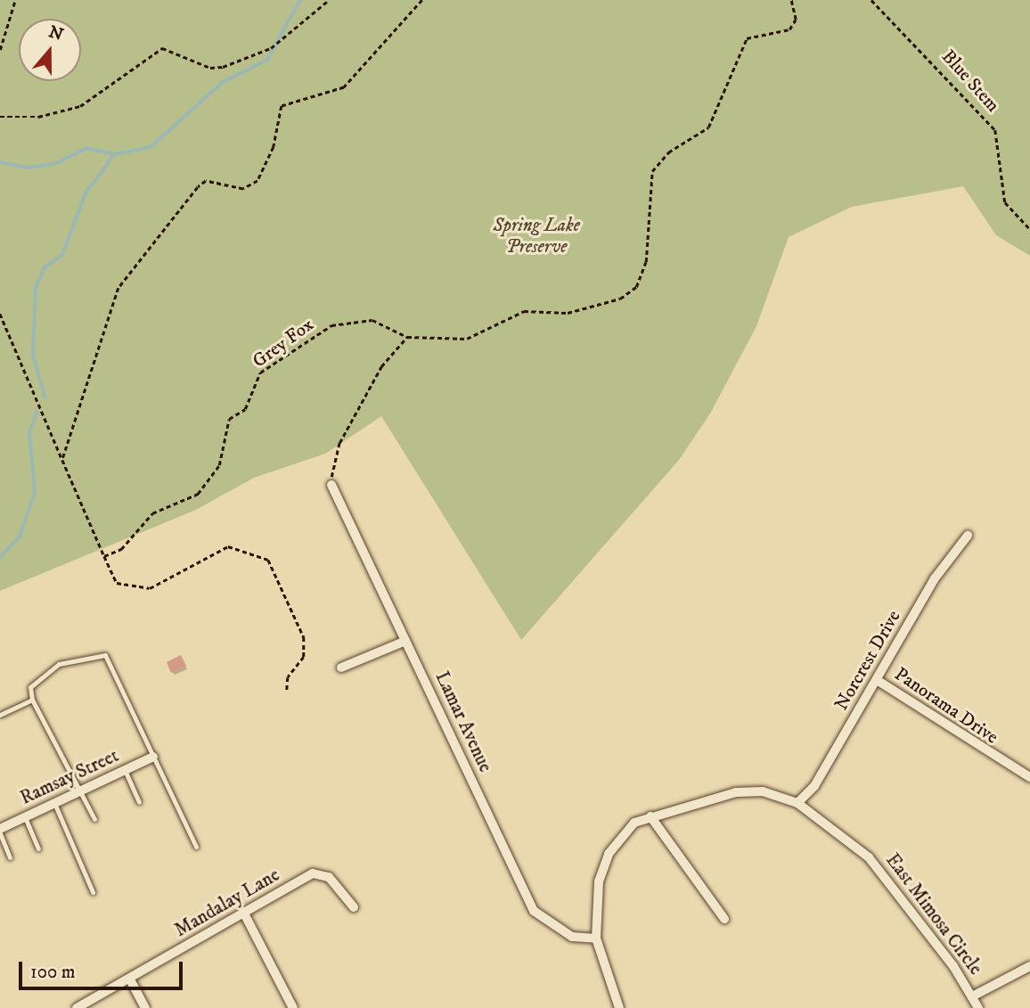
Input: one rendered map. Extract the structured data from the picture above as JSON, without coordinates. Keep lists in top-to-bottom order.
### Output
{
  "streets": {
    "street": [
      "Norcrest Drive",
      "Panorama Drive",
      "Lamar Avenue",
      "Ramsay Street",
      "Mandalay Lane",
      "East Mimosa Circle"
    ],
    "path": ["Blue Stem", "Grey Fox"]
  },
  "crossings": [
    ["Norcrest Drive", "Panorama Drive"],
    ["Norcrest Drive", "East Mimosa Circle"],
    ["Lamar Avenue", "East Mimosa Circle"]
  ],
  "parks": ["Spring Lake Preserve"],
  "scale_bar": "100 m",
  "north": "top"
}
